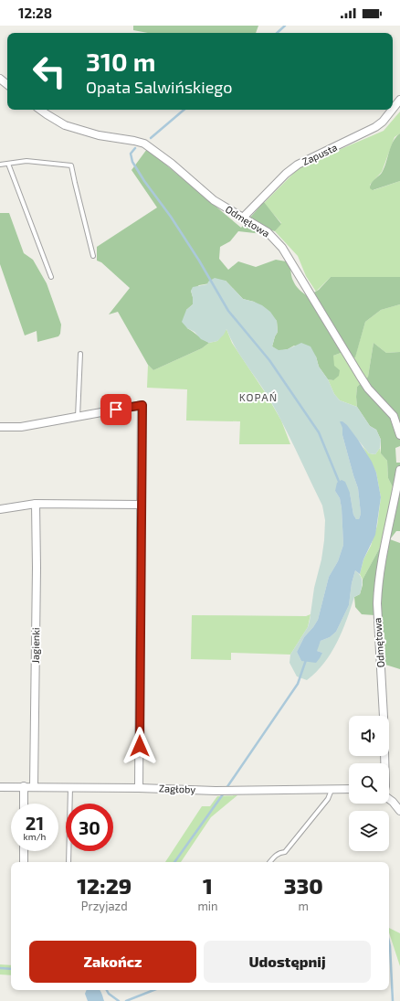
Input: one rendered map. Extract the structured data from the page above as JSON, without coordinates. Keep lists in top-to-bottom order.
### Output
{
  "streets": {
    "street": [
      "Zapusta",
      "Odmętowa",
      "Jagienki",
      "Zagłoby"
    ]
  },
  "crossings": [
    ["Zapusta", "Odmętowa"],
    ["Jagienki", "Zagłoby"]
  ],
  "districts": ["KOPAŃ"],
  "page": {
    "status": "12:28",
    "turn": ["310 m", "Opata Salwińskiego"],
    "speed": "21 km/h",
    "limit": "30",
    "eta": [
      "12:29",
      "Przyjazd",
      "1",
      "min",
      "330",
      "m"
    ],
    "buttons": ["Zakończ", "Udostępnij"]
  }
}
